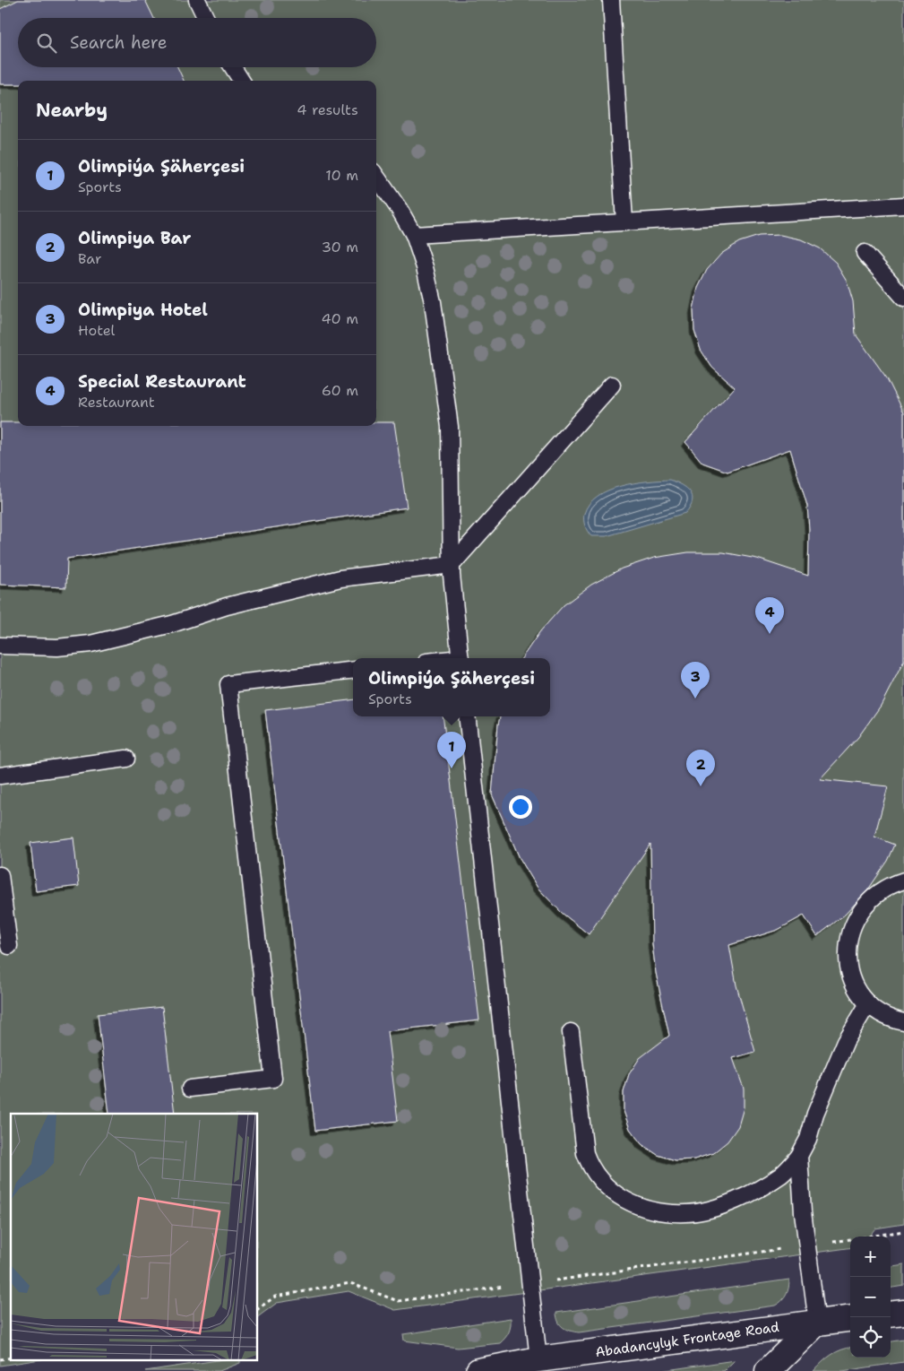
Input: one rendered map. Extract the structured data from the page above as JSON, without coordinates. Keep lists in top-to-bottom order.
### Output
{
  "streets": {
    "street": ["Abadancylyk Frontage Road"]
  },
  "page": {
    "search": "Search here",
    "heading": ["Nearby", "4 results"],
    "list": [
      {
        "mark": "1",
        "name": "Olimpiýa Şäherçesi",
        "note": "Sports",
        "value": "10 m"
      },
      {
        "mark": "2",
        "name": "Olimpiya Bar",
        "note": "Bar",
        "value": "30 m"
      },
      {
        "mark": "3",
        "name": "Olimpiya Hotel",
        "note": "Hotel",
        "value": "40 m"
      },
      {
        "mark": "4",
        "name": "Special Restaurant",
        "note": "Restaurant",
        "value": "60 m"
      }
    ],
    "pins": [
      "4",
      "3",
      "1",
      "2"
    ],
    "popup": ["Olimpiýa Şäherçesi", "Sports"],
    "map_buttons": ["+", "−"]
  }
}
